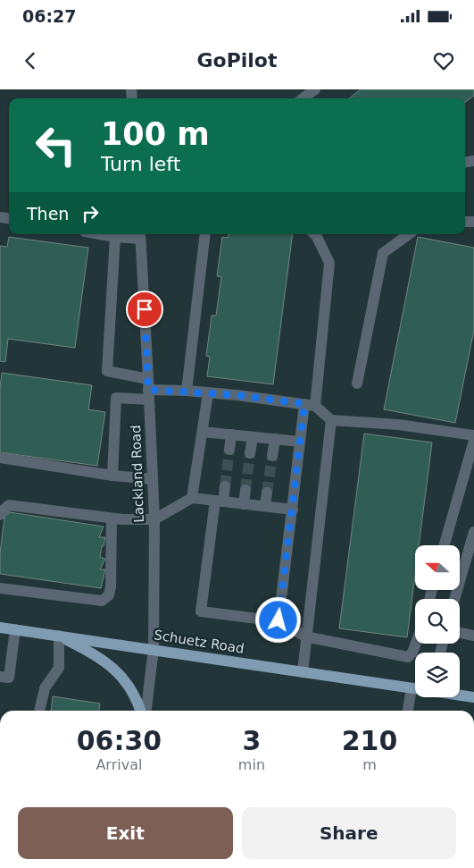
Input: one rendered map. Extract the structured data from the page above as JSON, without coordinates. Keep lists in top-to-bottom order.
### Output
{
  "streets": {
    "main road": ["Schuetz Road"],
    "street": ["Lackland Road"]
  },
  "crossings": [
    ["Lackland Road", "Schuetz Road"]
  ],
  "north": "left",
  "page": {
    "status": "06:27",
    "header": "GoPilot",
    "turn": ["100 m", "Turn left"],
    "then": "Then",
    "eta": [
      "06:30",
      "Arrival",
      "3",
      "min",
      "210",
      "m"
    ],
    "buttons": ["Exit", "Share"]
  }
}
